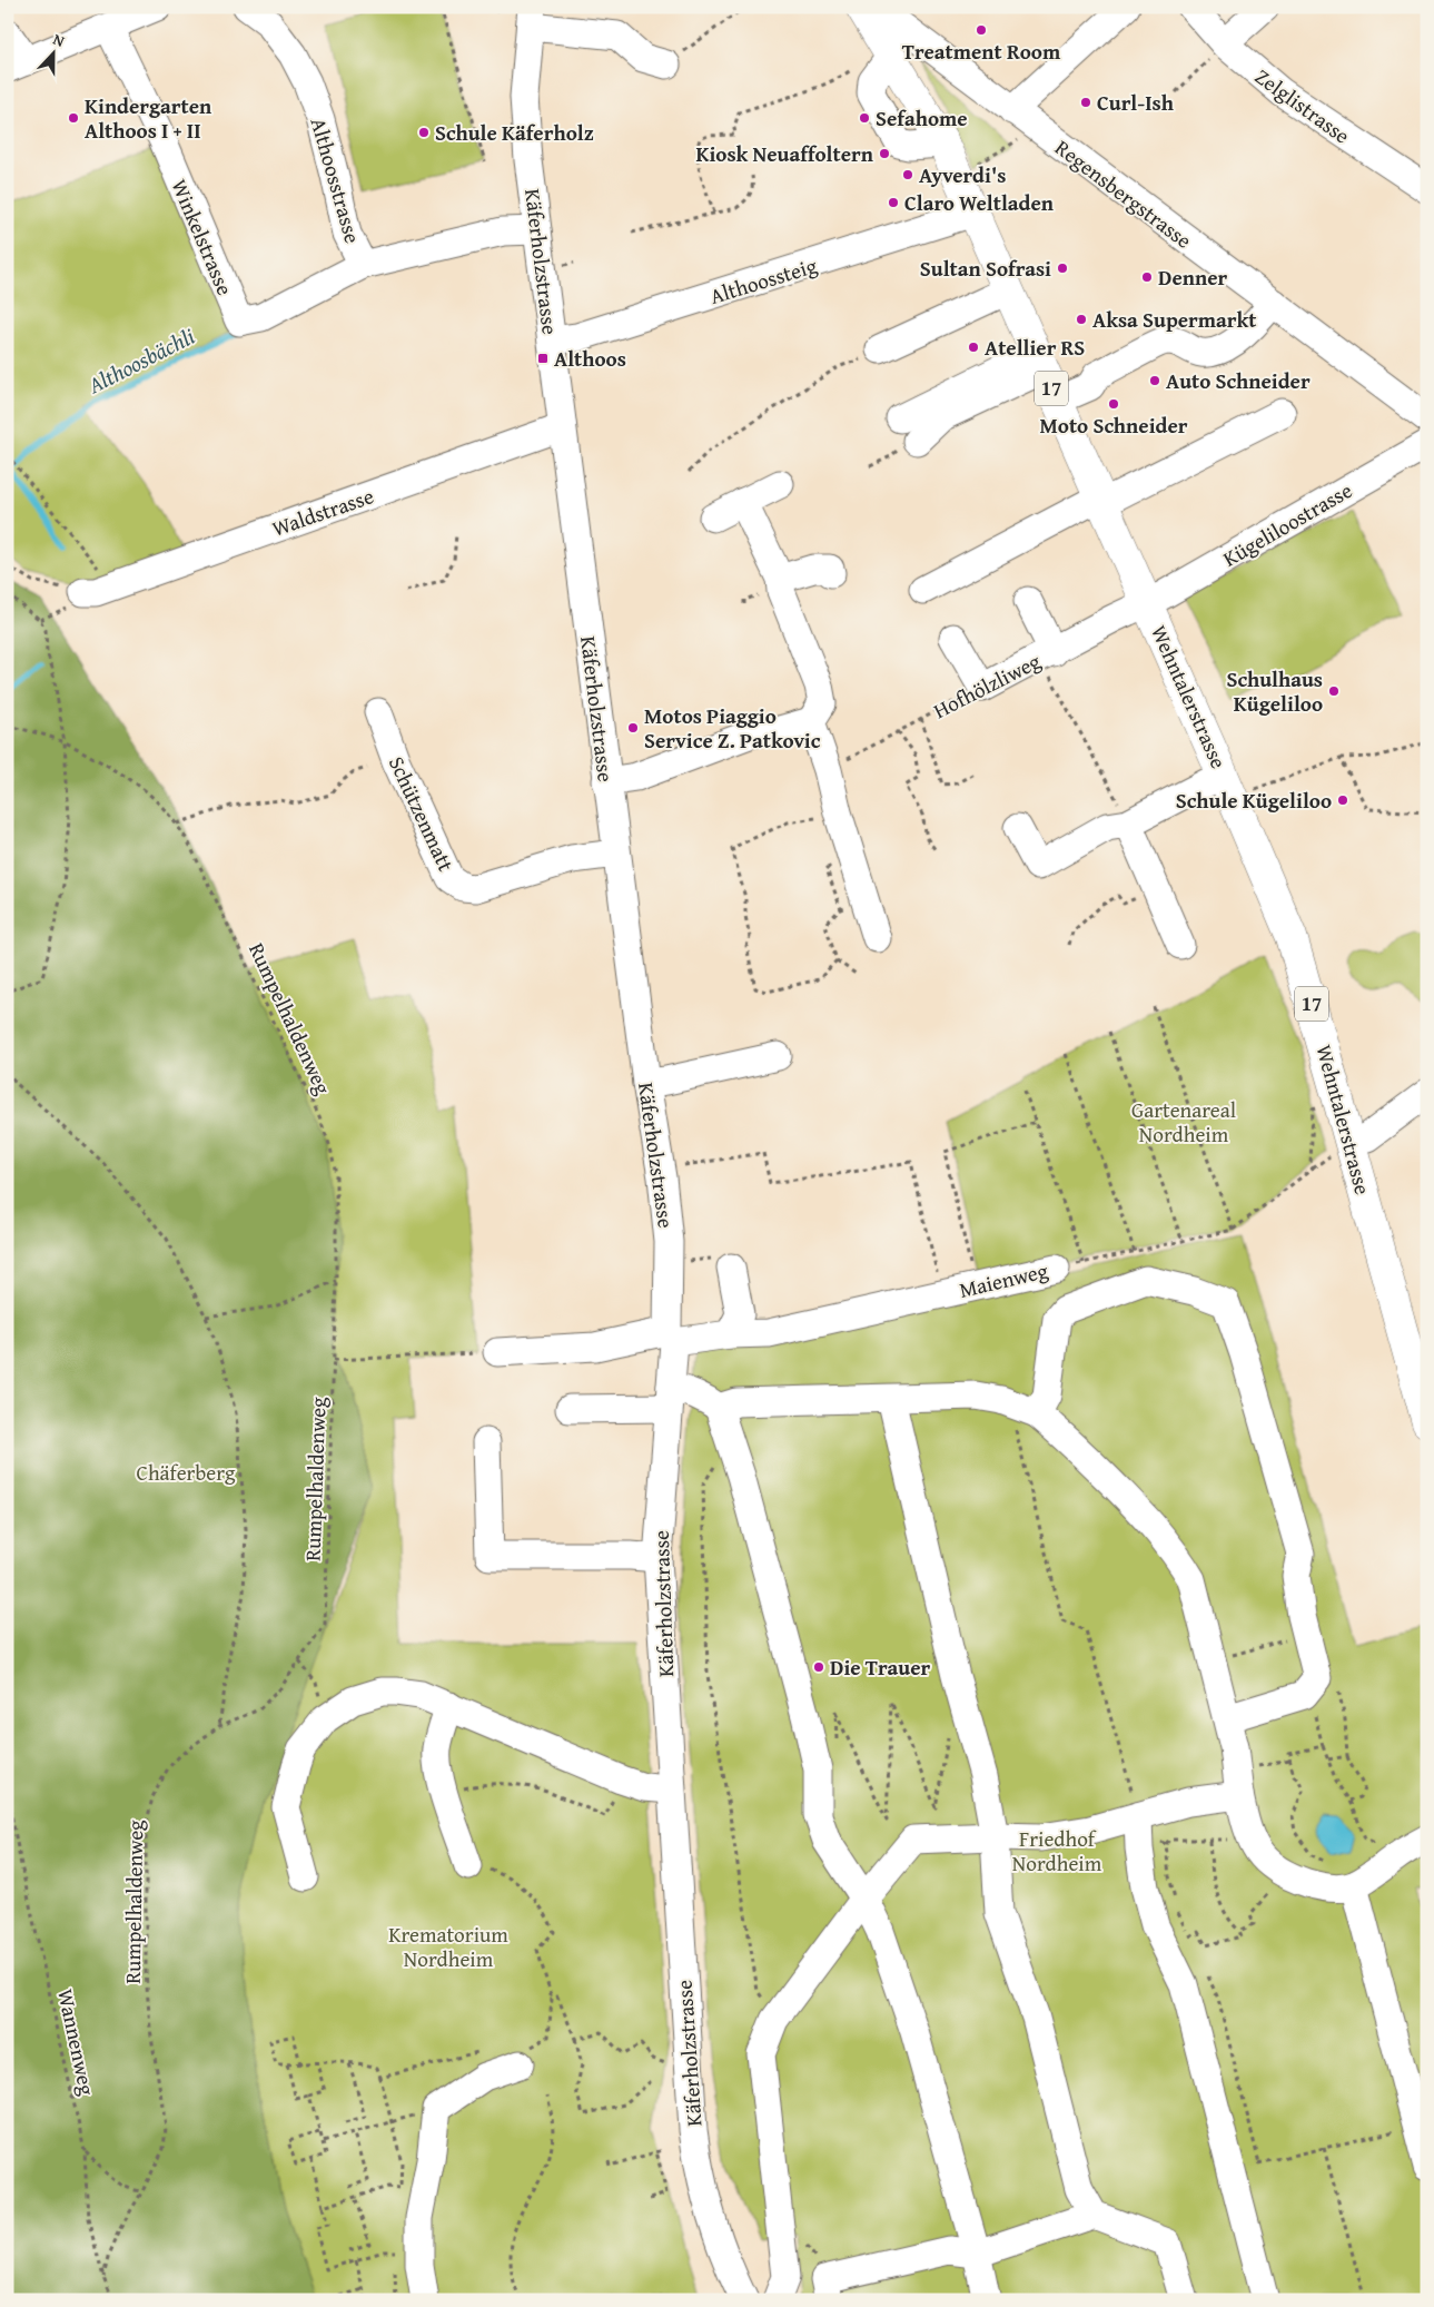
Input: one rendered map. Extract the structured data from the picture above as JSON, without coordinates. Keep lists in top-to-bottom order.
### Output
{
  "streets": {
    "main road": ["17", "Wehntalerstrasse"],
    "street": [
      "Zelglistrasse",
      "Althoosstrasse",
      "Regensbergstrasse",
      "Winkelstrasse",
      "Käferholzstrasse",
      "Althoossteig",
      "Waldstrasse",
      "Kügeliloostrasse",
      "Hofhölzliweg",
      "Schützenmatt",
      "Maienweg"
    ],
    "path": ["Rumpelhaldenweg", "Wannenweg"]
  },
  "crossings": [
    ["Althoosstrasse", "Winkelstrasse"],
    ["Althoosstrasse", "Käferholzstrasse"],
    ["Regensbergstrasse", "Wehntalerstrasse"],
    ["Käferholzstrasse", "Althoossteig"],
    ["Käferholzstrasse", "Waldstrasse"],
    ["Käferholzstrasse", "Schützenmatt"],
    ["Käferholzstrasse", "Maienweg"],
    ["Althoossteig", "Wehntalerstrasse"],
    ["Kügeliloostrasse", "Hofhölzliweg"],
    ["Kügeliloostrasse", "Wehntalerstrasse"],
    ["Hofhölzliweg", "Wehntalerstrasse"],
    ["Wehntalerstrasse", "Maienweg"],
    ["Rumpelhaldenweg", "Wannenweg"]
  ],
  "water": ["Althoosbächli"],
  "parks": [
    "Gartenareal Nordheim",
    "Chäferberg",
    "Friedhof Nordheim",
    "Krematorium Nordheim"
  ],
  "places": {
    "other": [
      "Treatment Room",
      "Curl-Ish",
      "Kindergarten Althoos I + II",
      "Sefahome",
      "Schule Käferholz",
      "Kiosk Neuaffoltern",
      "Ayverdi's",
      "Claro Weltladen",
      "Sultan Sofrasi",
      "Denner",
      "Aksa Supermarkt",
      "Atellier RS",
      "Auto Schneider",
      "Moto Schneider",
      "Schulhaus Kügeliloo",
      "Motos Piaggio Service Z. Patkovic",
      "Schule Kügeliloo",
      "Die Trauer"
    ],
    "transit": ["Althoos"]
  },
  "north": "top"
}
